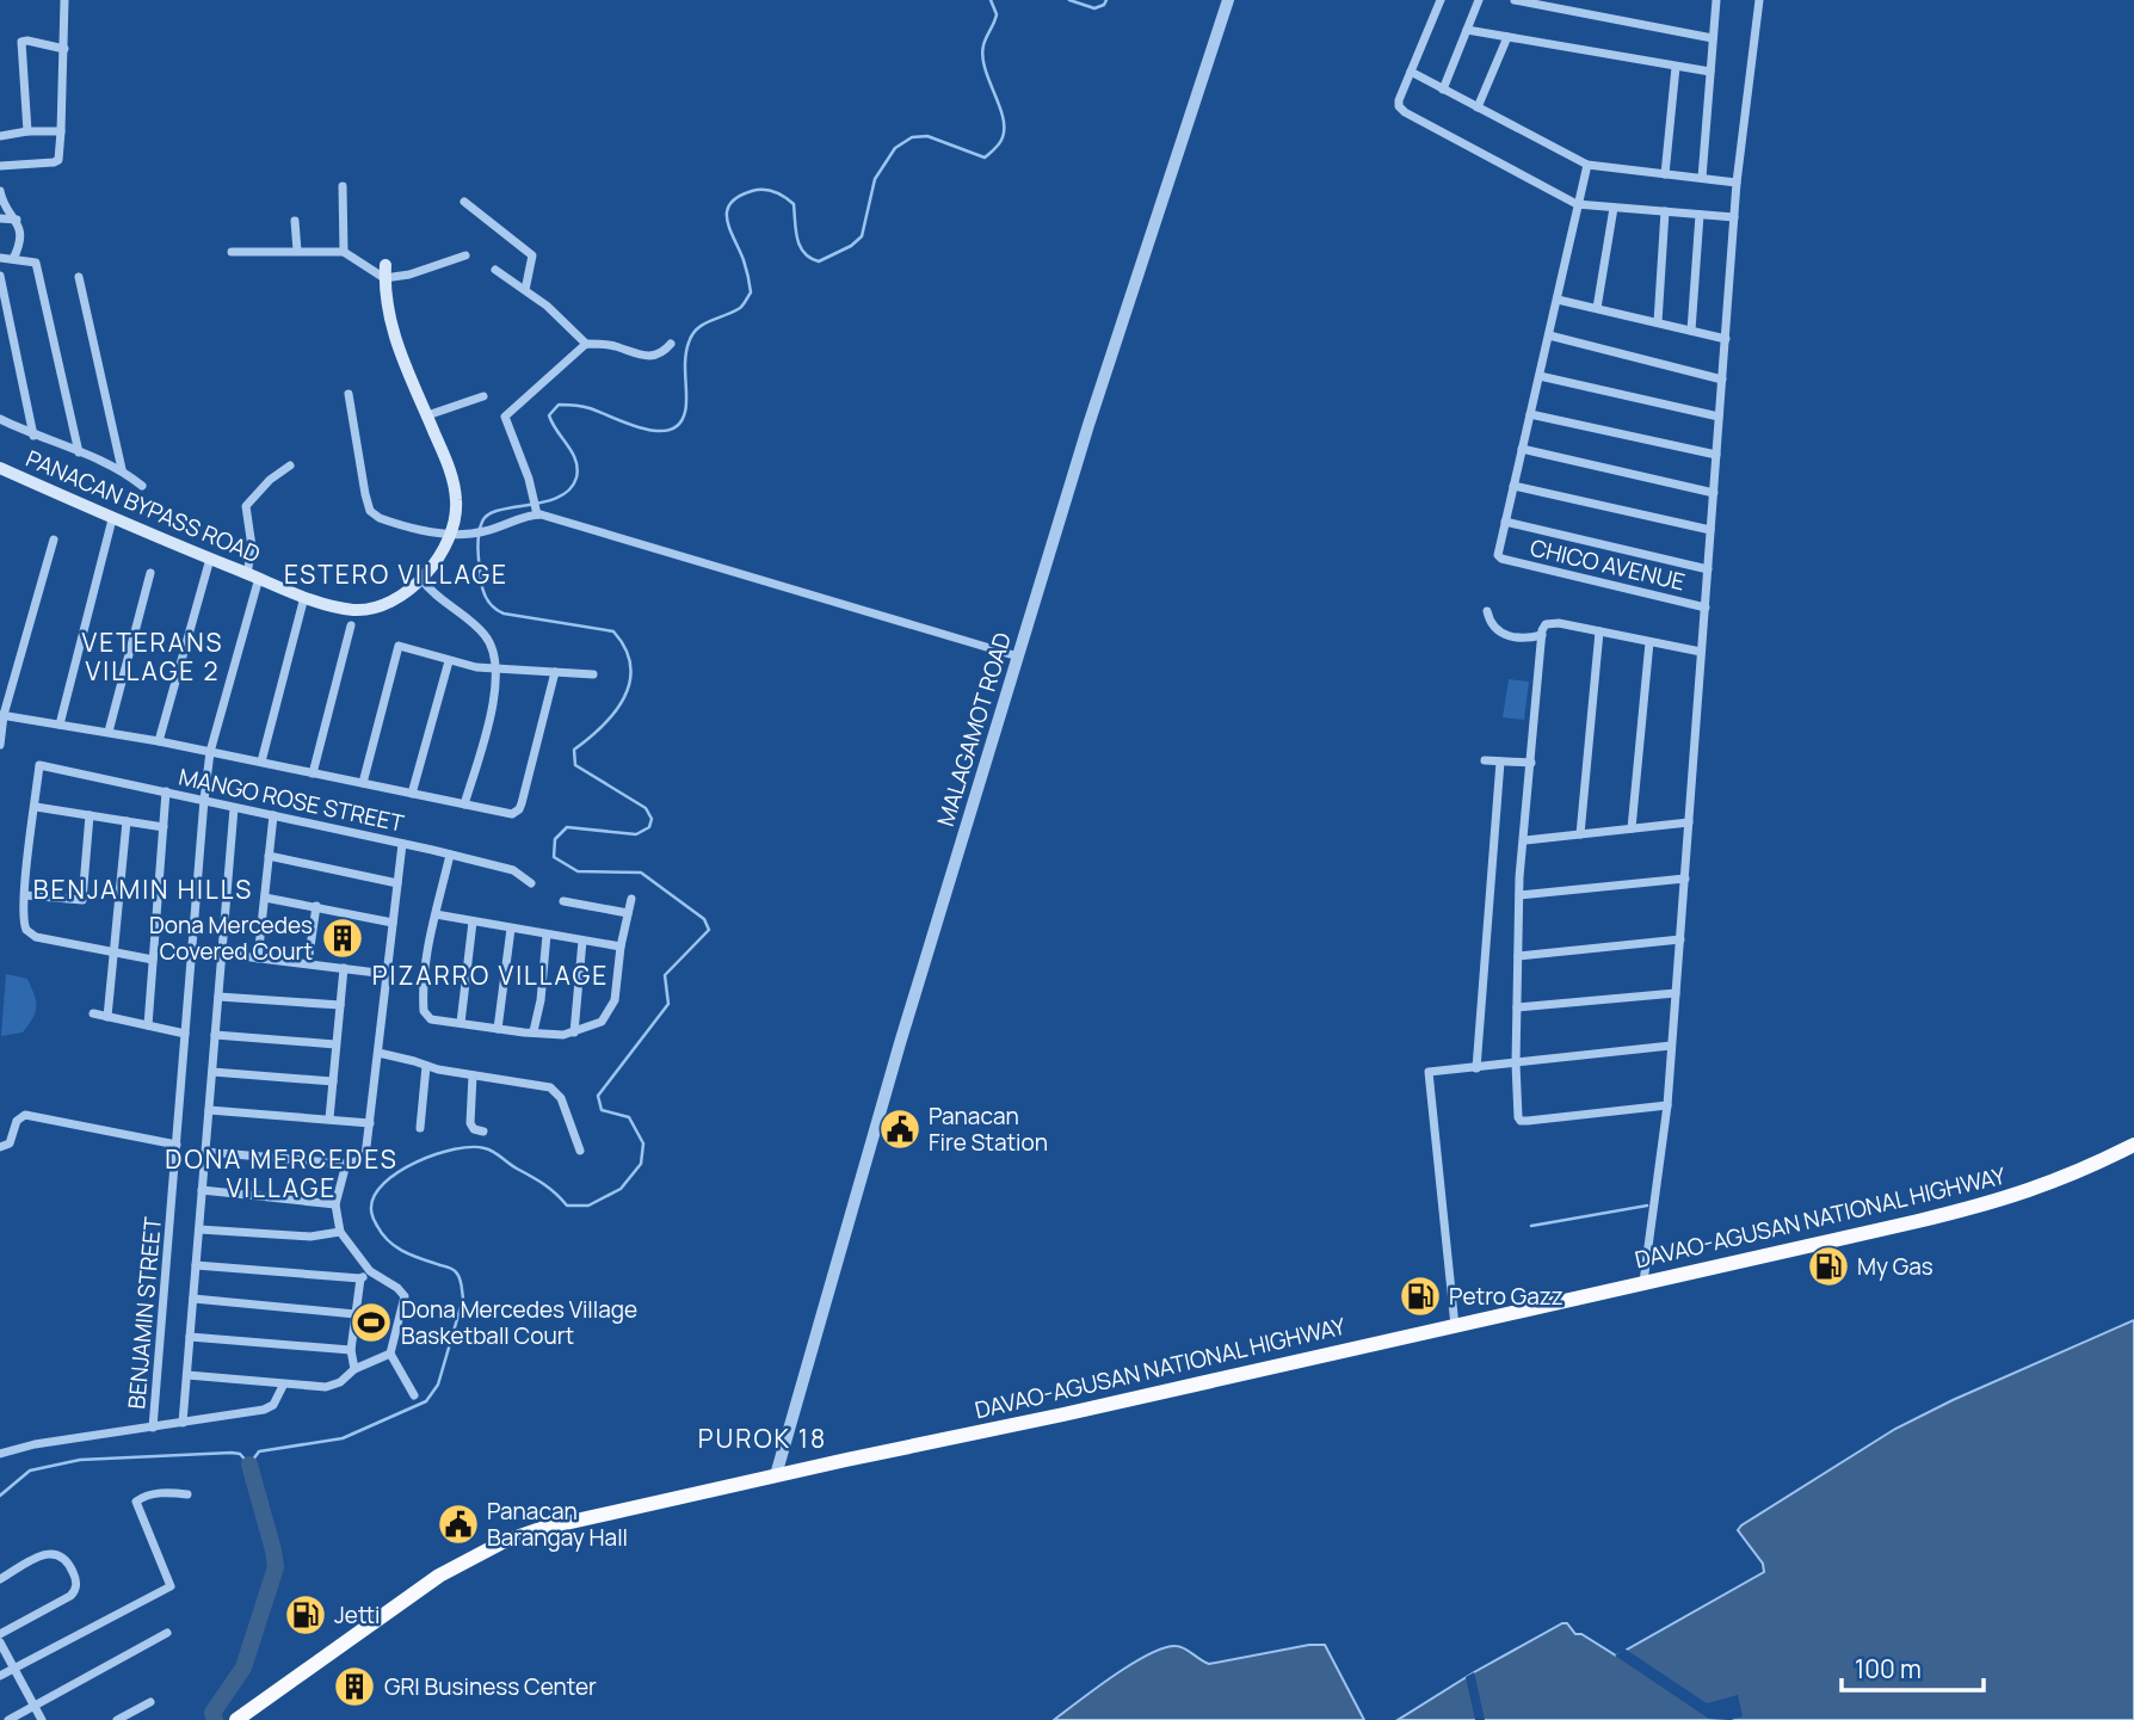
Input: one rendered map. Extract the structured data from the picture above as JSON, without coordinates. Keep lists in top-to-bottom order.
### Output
{
  "streets": {
    "highway": ["DAVAO-AGUSAN NATIONAL HIGHWAY"],
    "main road": ["PANACAN BYPASS ROAD"],
    "street": [
      "CHICO AVENUE",
      "MALAGAMOT ROAD",
      "MANGO ROSE STREET",
      "BENJAMIN STREET"
    ]
  },
  "crossings": [
    ["PANACAN BYPASS ROAD", "BENJAMIN STREET"],
    ["MALAGAMOT ROAD", "DAVAO-AGUSAN NATIONAL HIGHWAY"],
    ["MANGO ROSE STREET", "BENJAMIN STREET"]
  ],
  "districts": [
    "ESTERO VILLAGE",
    "VETERANS VILLAGE 2",
    "BENJAMIN HILLS",
    "PIZARRO VILLAGE",
    "DONA MERCEDES VILLAGE",
    "PUROK 18"
  ],
  "places": {
    "building": ["Dona Mercedes Covered Court", "GRI Business Center"],
    "public building": ["Panacan Fire Station", "Panacan Barangay Hall"],
    "fuel station": ["My Gas", "Petro Gazz", "Jetti"],
    "sports": ["Dona Mercedes Village Basketball Court"]
  },
  "scale_bar": "100 m"
}
